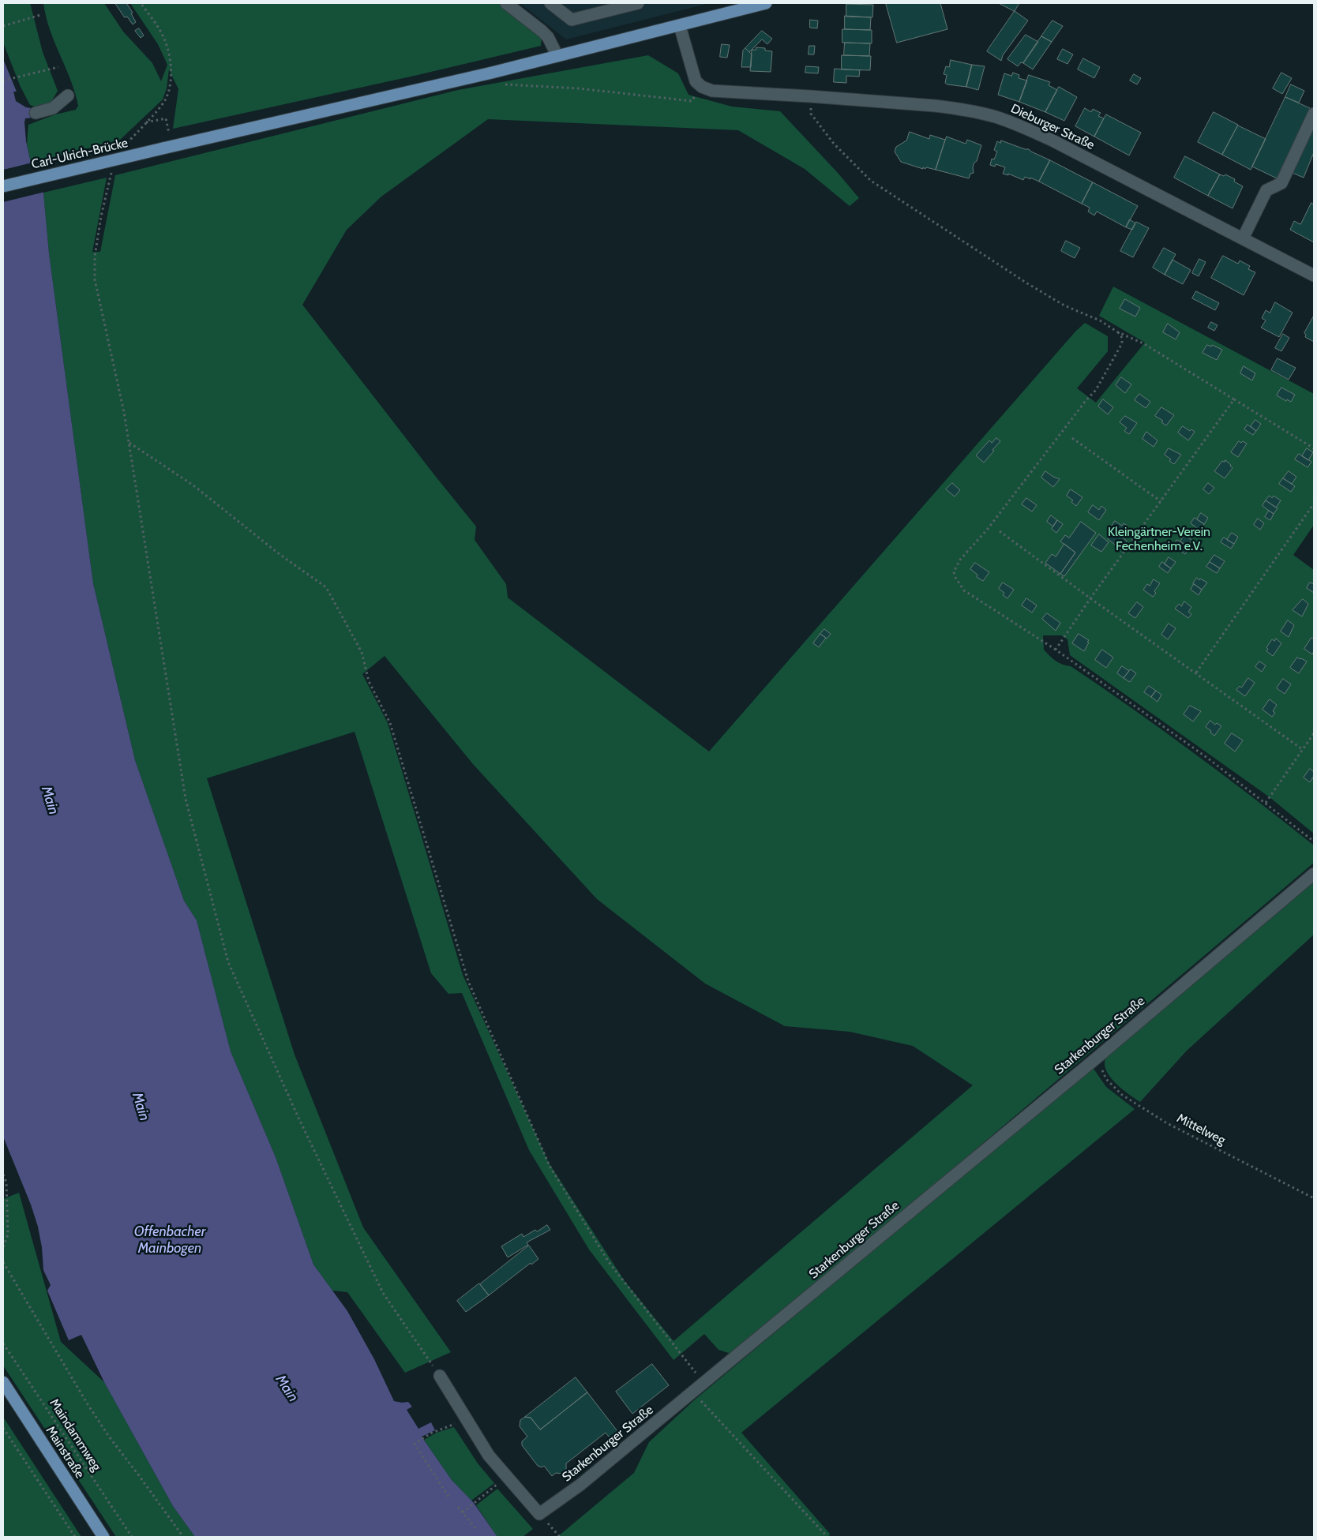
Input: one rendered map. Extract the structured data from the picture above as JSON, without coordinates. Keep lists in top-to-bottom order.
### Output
{
  "streets": {
    "main road": ["Carl-Ulrich-Brücke", "Mainstraße"],
    "street": ["Dieburger Straße", "Starkenburger Straße"],
    "path": ["Mittelweg", "Maindammweg"]
  },
  "crossings": [
    ["Starkenburger Straße", "Mittelweg"]
  ],
  "water": ["Main", "Offenbacher Mainbogen"],
  "parks": ["Kleingärtner-Verein Fechenheim e.V."]
}
